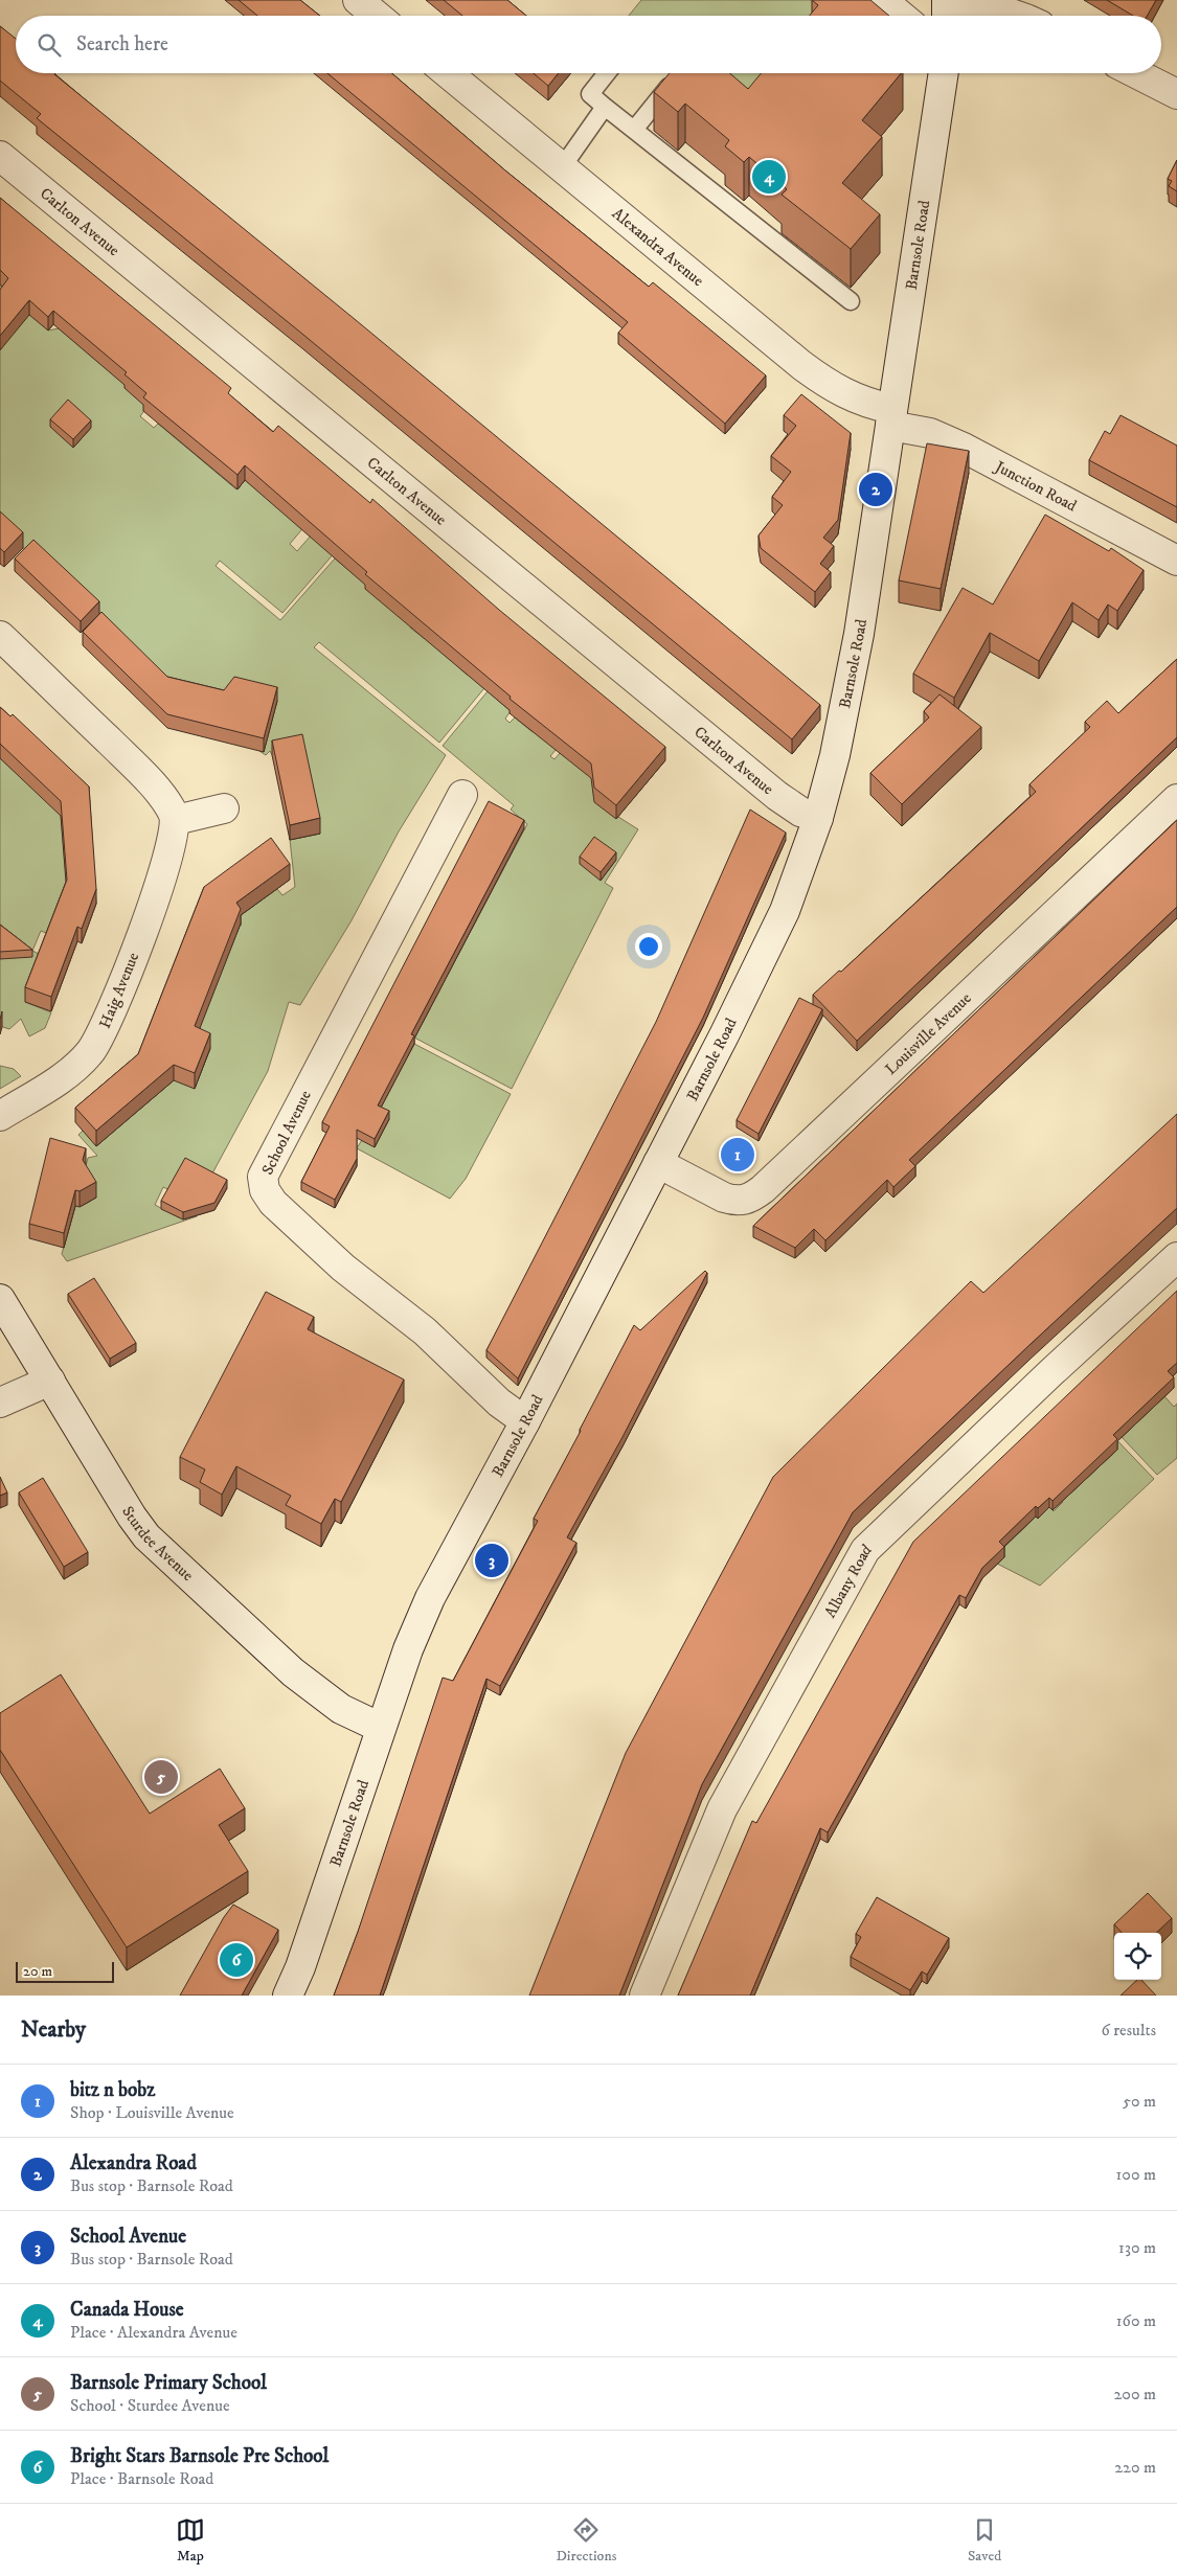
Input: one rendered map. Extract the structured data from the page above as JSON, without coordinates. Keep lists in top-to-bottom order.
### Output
{
  "streets": {
    "street": [
      "Carlton Avenue",
      "Barnsole Road",
      "Alexandra Avenue",
      "Junction Road",
      "Haig Avenue",
      "Louisville Avenue",
      "School Avenue",
      "Sturdee Avenue",
      "Albany Road"
    ]
  },
  "crossings": [
    ["Carlton Avenue", "Barnsole Road"],
    ["Barnsole Road", "Alexandra Avenue"],
    ["Barnsole Road", "Junction Road"],
    ["Barnsole Road", "Louisville Avenue"],
    ["Barnsole Road", "School Avenue"],
    ["Barnsole Road", "Sturdee Avenue"],
    ["Alexandra Avenue", "Junction Road"]
  ],
  "scale_bar": "20 m",
  "page": {
    "search": "Search here",
    "pins": [
      "4",
      "2",
      "1",
      "3",
      "5",
      "6"
    ],
    "scale": "20 m",
    "heading": ["Nearby", "6 results"],
    "list": [
      {
        "mark": "1",
        "name": "bitz n bobz",
        "note": "Shop · Louisville Avenue",
        "value": "50 m"
      },
      {
        "mark": "2",
        "name": "Alexandra Road",
        "note": "Bus stop · Barnsole Road",
        "value": "100 m"
      },
      {
        "mark": "3",
        "name": "School Avenue",
        "note": "Bus stop · Barnsole Road",
        "value": "130 m"
      },
      {
        "mark": "4",
        "name": "Canada House",
        "note": "Place · Alexandra Avenue",
        "value": "160 m"
      },
      {
        "mark": "5",
        "name": "Barnsole Primary School",
        "note": "School · Sturdee Avenue",
        "value": "200 m"
      },
      {
        "mark": "6",
        "name": "Bright Stars Barnsole Pre School",
        "note": "Place · Barnsole Road",
        "value": "220 m"
      }
    ],
    "nav": ["Map", "Directions", "Saved"]
  }
}
